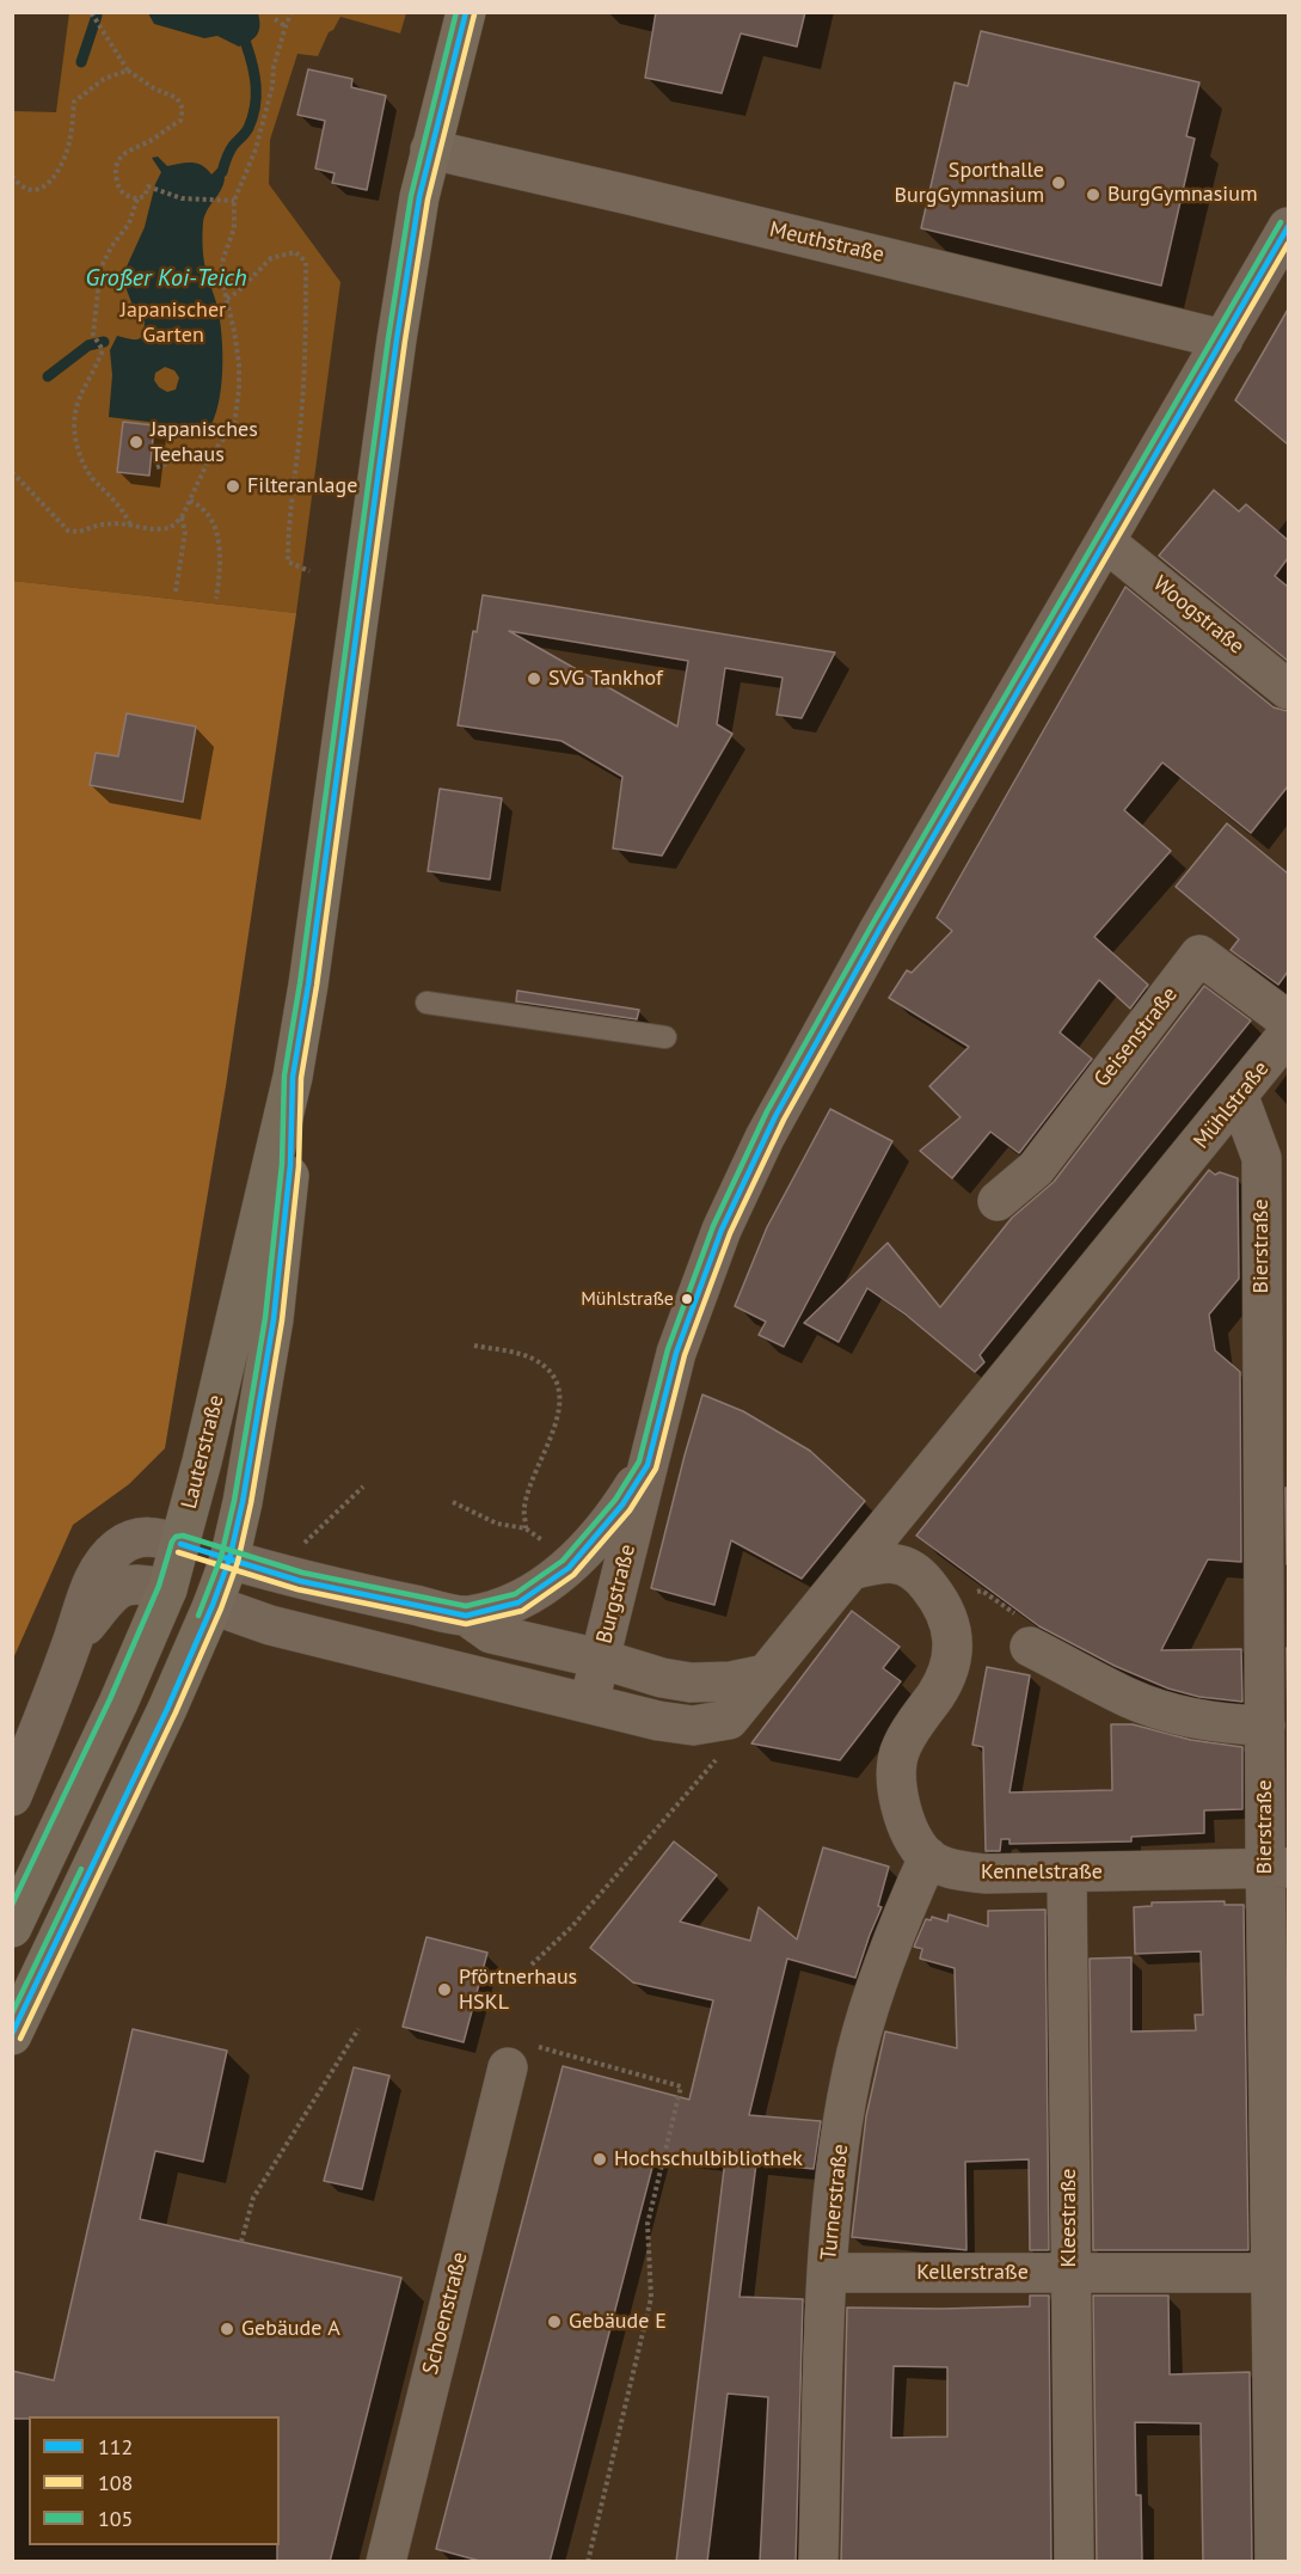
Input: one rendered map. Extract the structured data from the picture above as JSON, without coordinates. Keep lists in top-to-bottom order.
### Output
{
  "streets": {
    "main road": ["Lauterstraße"],
    "street": [
      "Meuthstraße",
      "Woogstraße",
      "Geisenstraße",
      "Mühlstraße",
      "Bierstraße",
      "Burgstraße",
      "Kennelstraße",
      "Turnerstraße",
      "Kleestraße",
      "Kellerstraße",
      "Schoenstraße"
    ]
  },
  "crossings": [
    ["Meuthstraße", "Lauterstraße"],
    ["Meuthstraße", "Burgstraße"],
    ["Woogstraße", "Burgstraße"],
    ["Mühlstraße", "Bierstraße"],
    ["Mühlstraße", "Lauterstraße"],
    ["Mühlstraße", "Burgstraße"],
    ["Bierstraße", "Kennelstraße"],
    ["Bierstraße", "Kellerstraße"],
    ["Kennelstraße", "Turnerstraße"],
    ["Kennelstraße", "Kleestraße"],
    ["Turnerstraße", "Kellerstraße"],
    ["Kleestraße", "Kellerstraße"]
  ],
  "water": ["Großer Koi-Teich"],
  "parks": ["Japanischer Garten"],
  "places": [
    "Sporthalle BurgGymnasium",
    "BurgGymnasium",
    "Japanisches Teehaus",
    "Filteranlage",
    "SVG Tankhof",
    "Mühlstraße",
    "Pförtnerhaus HSKL",
    "Hochschulbibliothek",
    "Gebäude E",
    "Gebäude A"
  ],
  "lines": ["transit line 112", "transit line 105", "transit line 108"],
  "legend": ["112", "108", "105"]
}
